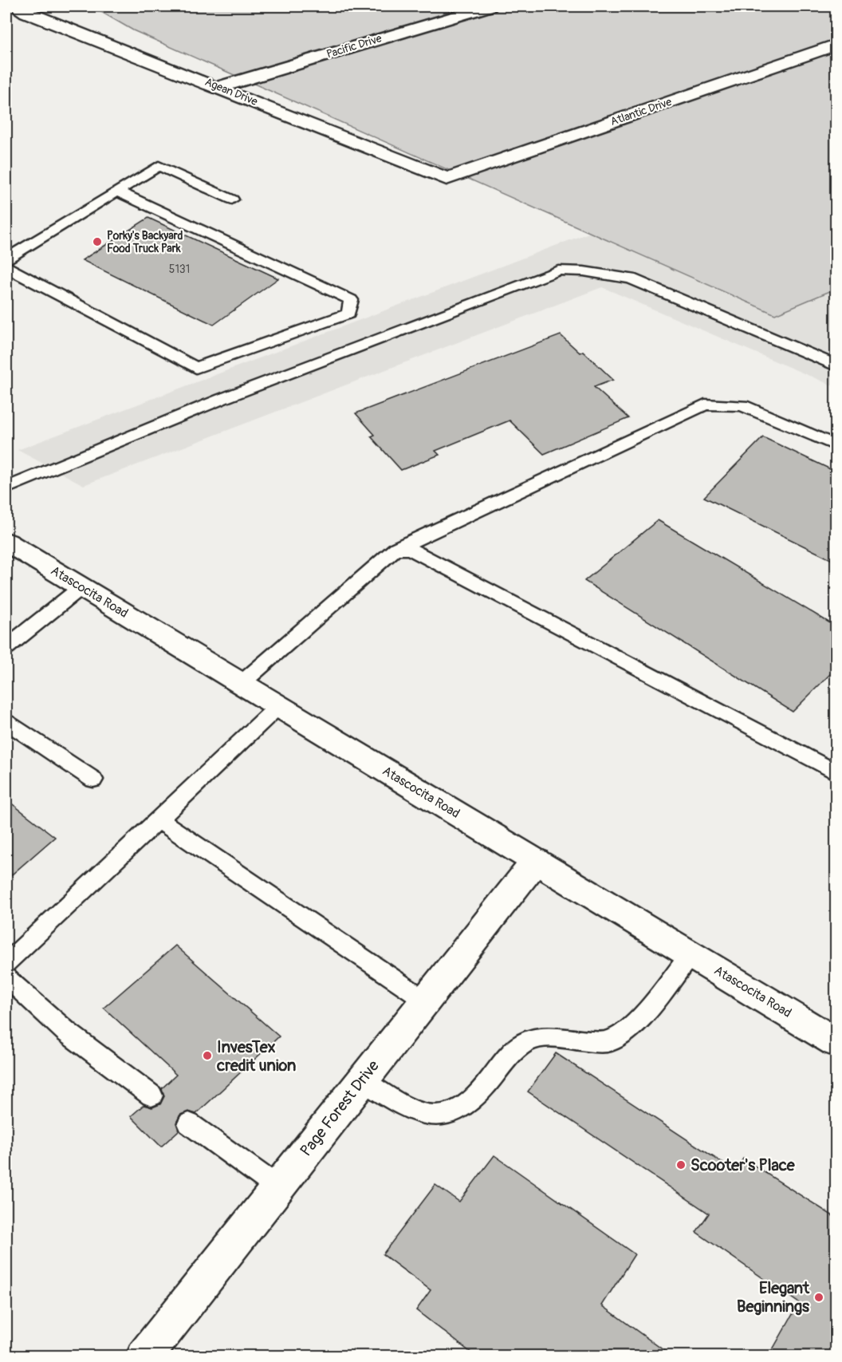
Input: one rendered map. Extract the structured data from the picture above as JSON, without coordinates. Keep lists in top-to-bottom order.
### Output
{
  "streets": {
    "street": [
      "Pacific Drive",
      "Agean Drive",
      "Atlantic Drive",
      "Atascocita Road",
      "Page Forest Drive"
    ]
  },
  "crossings": [
    ["Pacific Drive", "Agean Drive"],
    ["Agean Drive", "Atlantic Drive"],
    ["Atascocita Road", "Page Forest Drive"]
  ],
  "places": [
    "Porky's Backyard Food Truck Park",
    "InvesTex credit union",
    "Scooter's Place",
    "Elegant Beginnings"
  ],
  "house_numbers": ["5131"]
}
